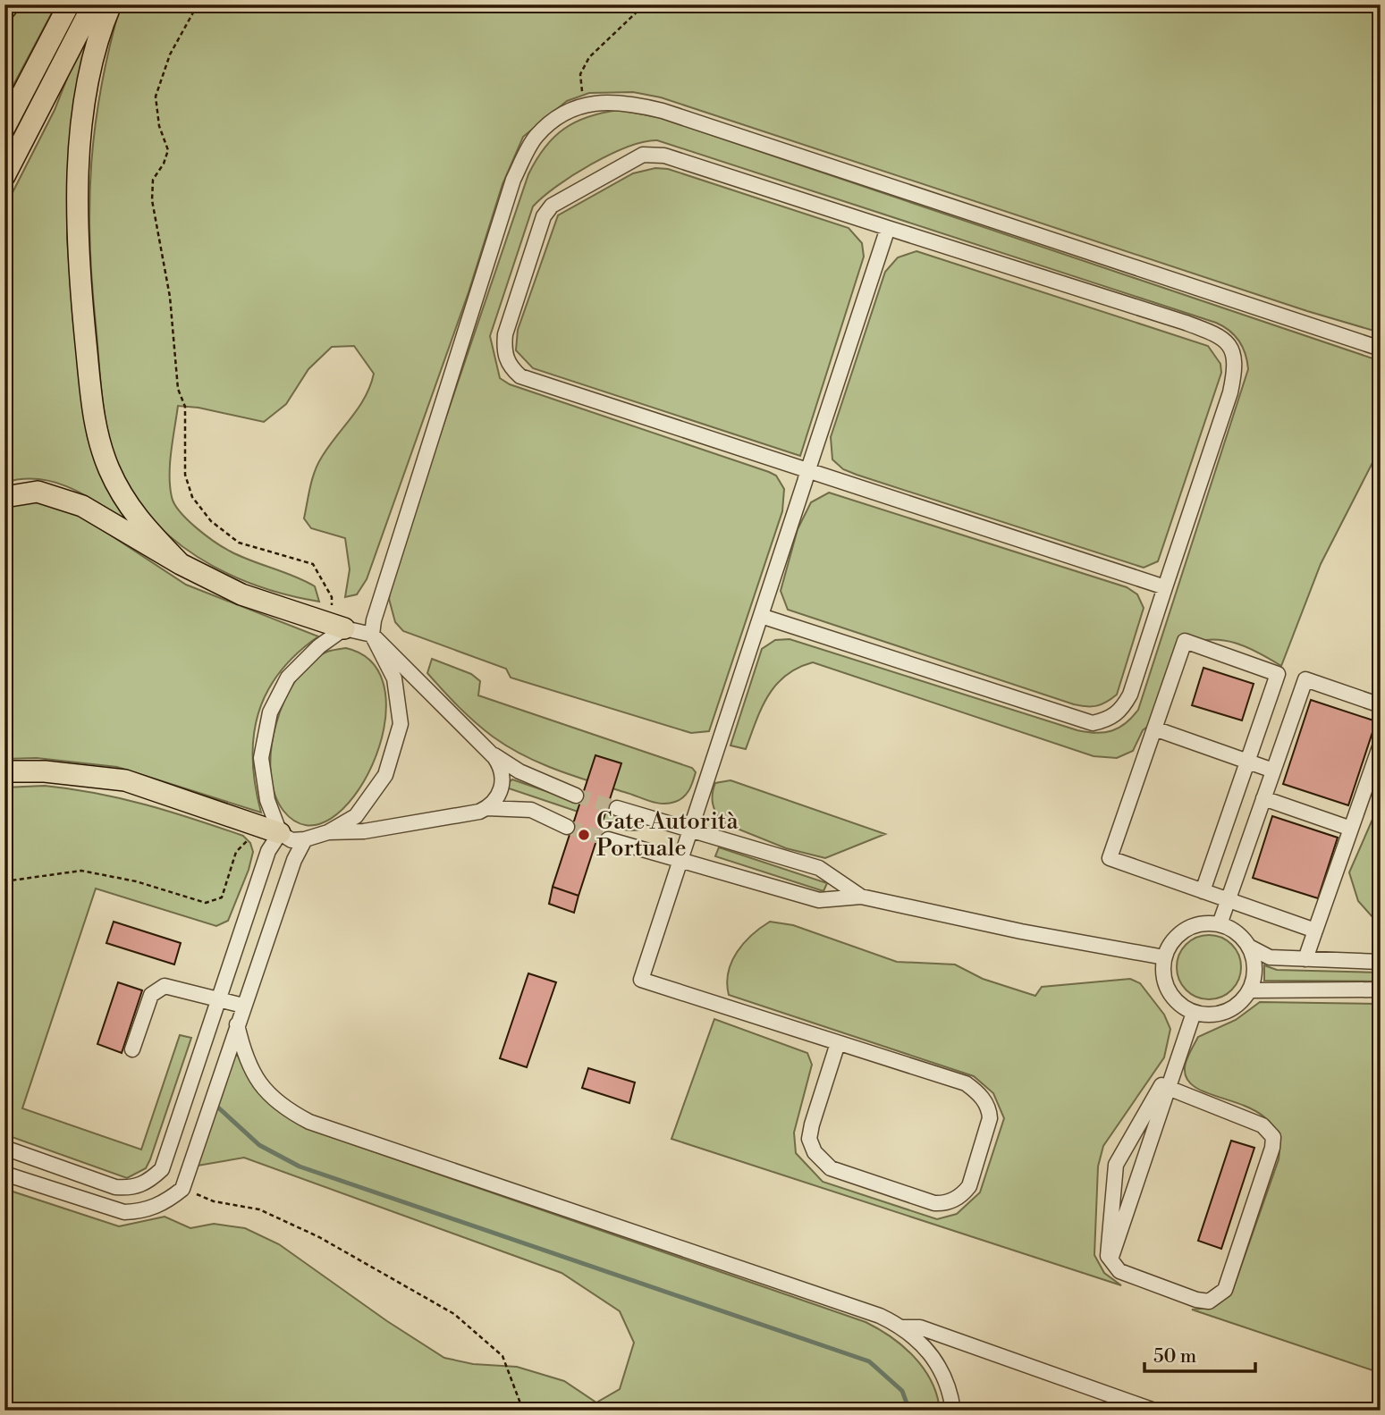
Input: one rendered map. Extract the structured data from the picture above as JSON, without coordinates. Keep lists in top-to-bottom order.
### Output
{
  "places": ["Gate Autorità Portuale"],
  "scale_bar": "50 m"
}
